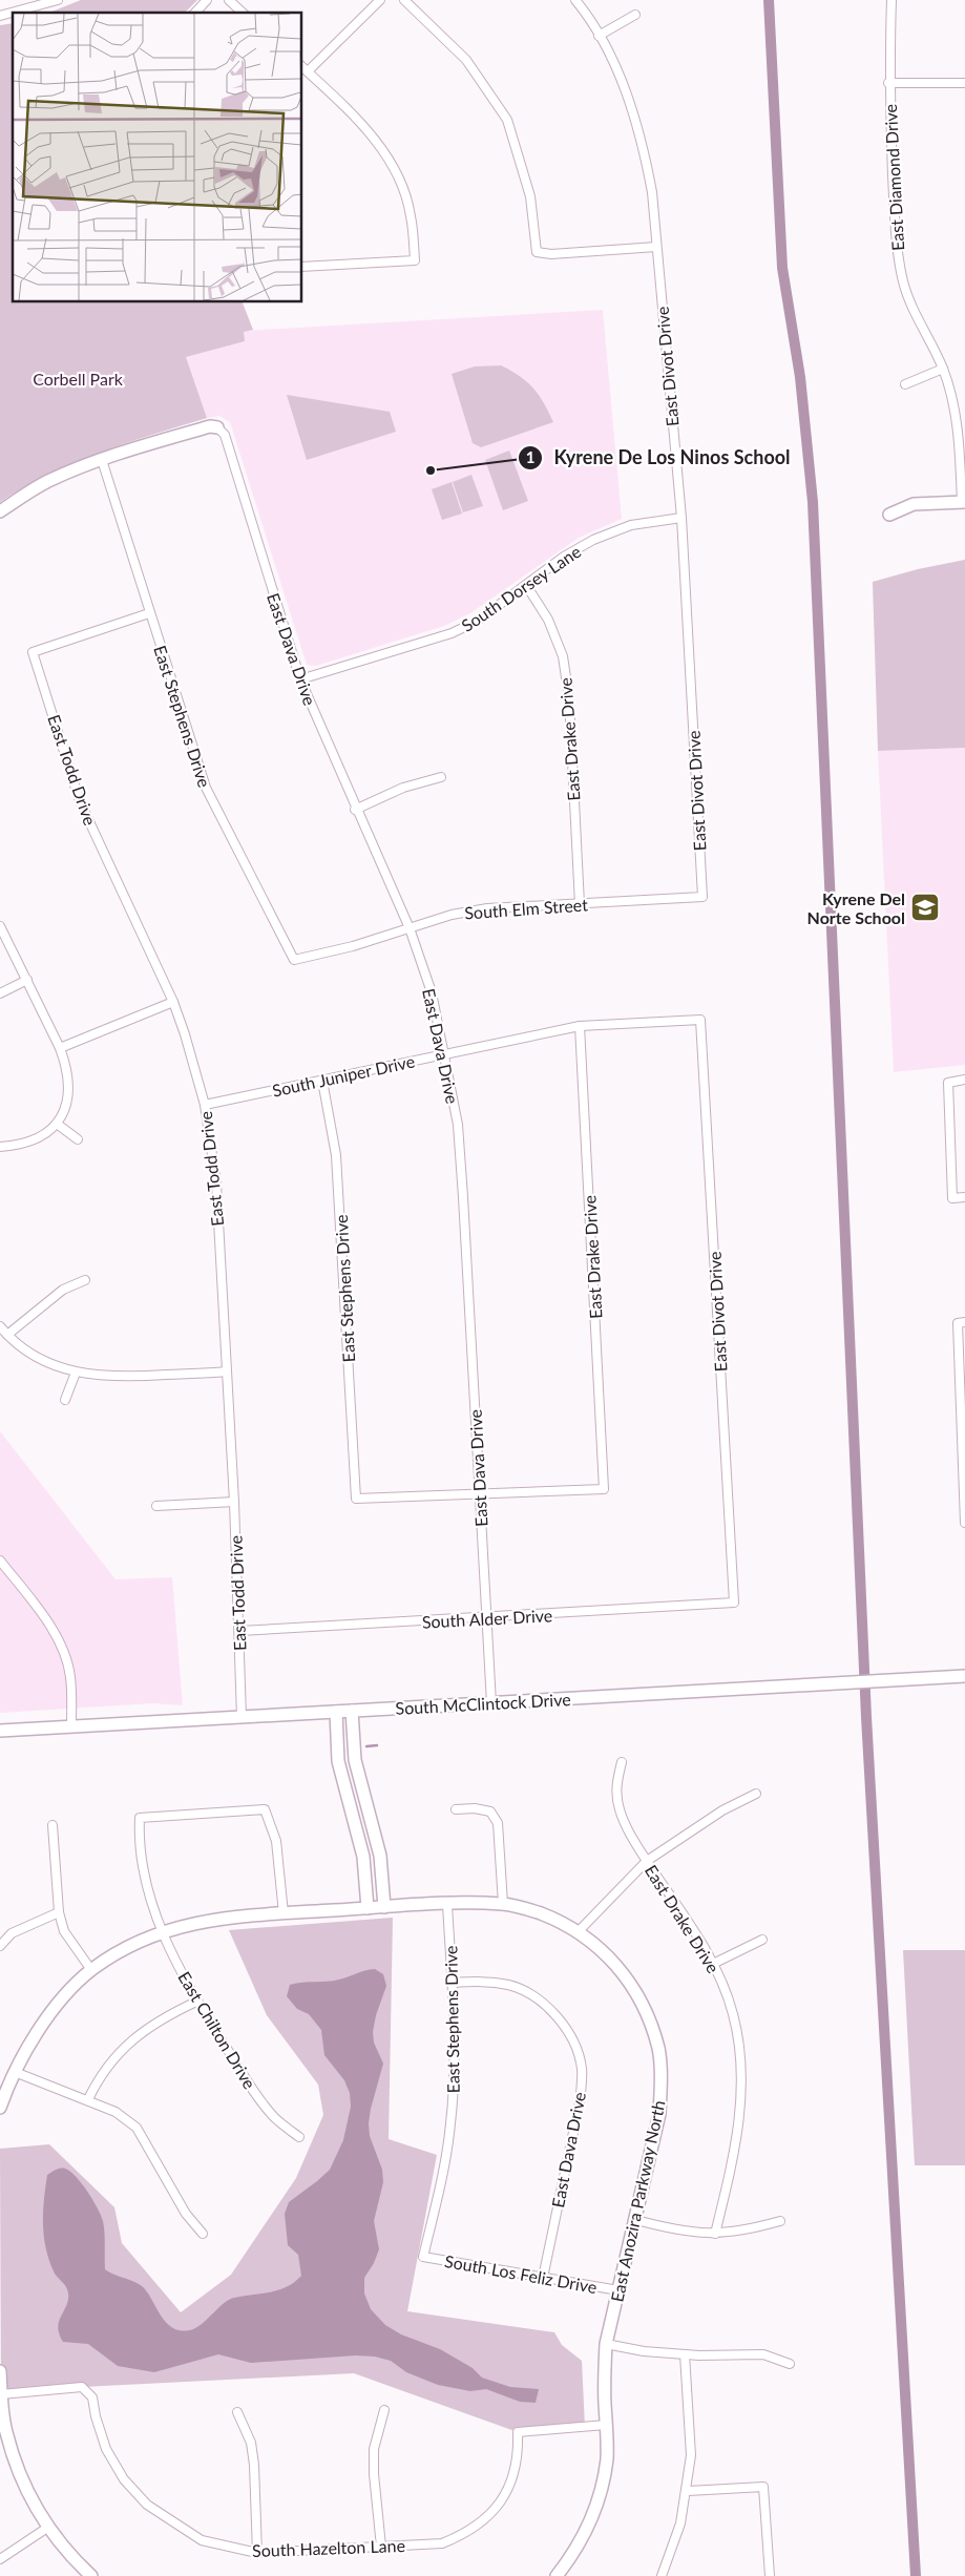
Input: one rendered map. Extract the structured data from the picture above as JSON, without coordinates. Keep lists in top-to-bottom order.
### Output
{
  "streets": {
    "street": [
      "East Diamond Drive",
      "East Divot Drive",
      "South Dorsey Lane",
      "East Dava Drive",
      "East Stephens Drive",
      "East Drake Drive",
      "East Todd Drive",
      "South Elm Street",
      "South Juniper Drive",
      "South Alder Drive",
      "South McClintock Drive",
      "East Chilton Drive",
      "East Anozira Parkway North",
      "South Los Feliz Drive",
      "South Hazelton Lane"
    ]
  },
  "crossings": [
    ["East Divot Drive", "South Dorsey Lane"],
    ["East Divot Drive", "South Elm Street"],
    ["East Divot Drive", "South Juniper Drive"],
    ["East Divot Drive", "South Alder Drive"],
    ["South Dorsey Lane", "East Dava Drive"],
    ["South Dorsey Lane", "East Drake Drive"],
    ["East Dava Drive", "East Stephens Drive"],
    ["East Dava Drive", "East Drake Drive"],
    ["East Dava Drive", "South Elm Street"],
    ["East Dava Drive", "South Juniper Drive"],
    ["East Dava Drive", "South Alder Drive"],
    ["East Dava Drive", "South McClintock Drive"],
    ["East Dava Drive", "South Los Feliz Drive"],
    ["East Stephens Drive", "East Drake Drive"],
    ["East Stephens Drive", "East Todd Drive"],
    ["East Stephens Drive", "South Elm Street"],
    ["East Stephens Drive", "South Juniper Drive"],
    ["East Stephens Drive", "East Anozira Parkway North"],
    ["East Stephens Drive", "South Los Feliz Drive"],
    ["East Drake Drive", "South Elm Street"],
    ["East Drake Drive", "South Juniper Drive"],
    ["East Todd Drive", "South Juniper Drive"],
    ["East Todd Drive", "South Alder Drive"],
    ["East Todd Drive", "South McClintock Drive"],
    ["East Chilton Drive", "East Anozira Parkway North"],
    ["East Anozira Parkway North", "South Los Feliz Drive"],
    ["East Anozira Parkway North", "South Hazelton Lane"]
  ],
  "parks": ["Corbell Park"],
  "places": {
    "other": ["Kyrene De Los Ninos School"],
    "school or university": ["Kyrene Del Norte School"]
  }
}
